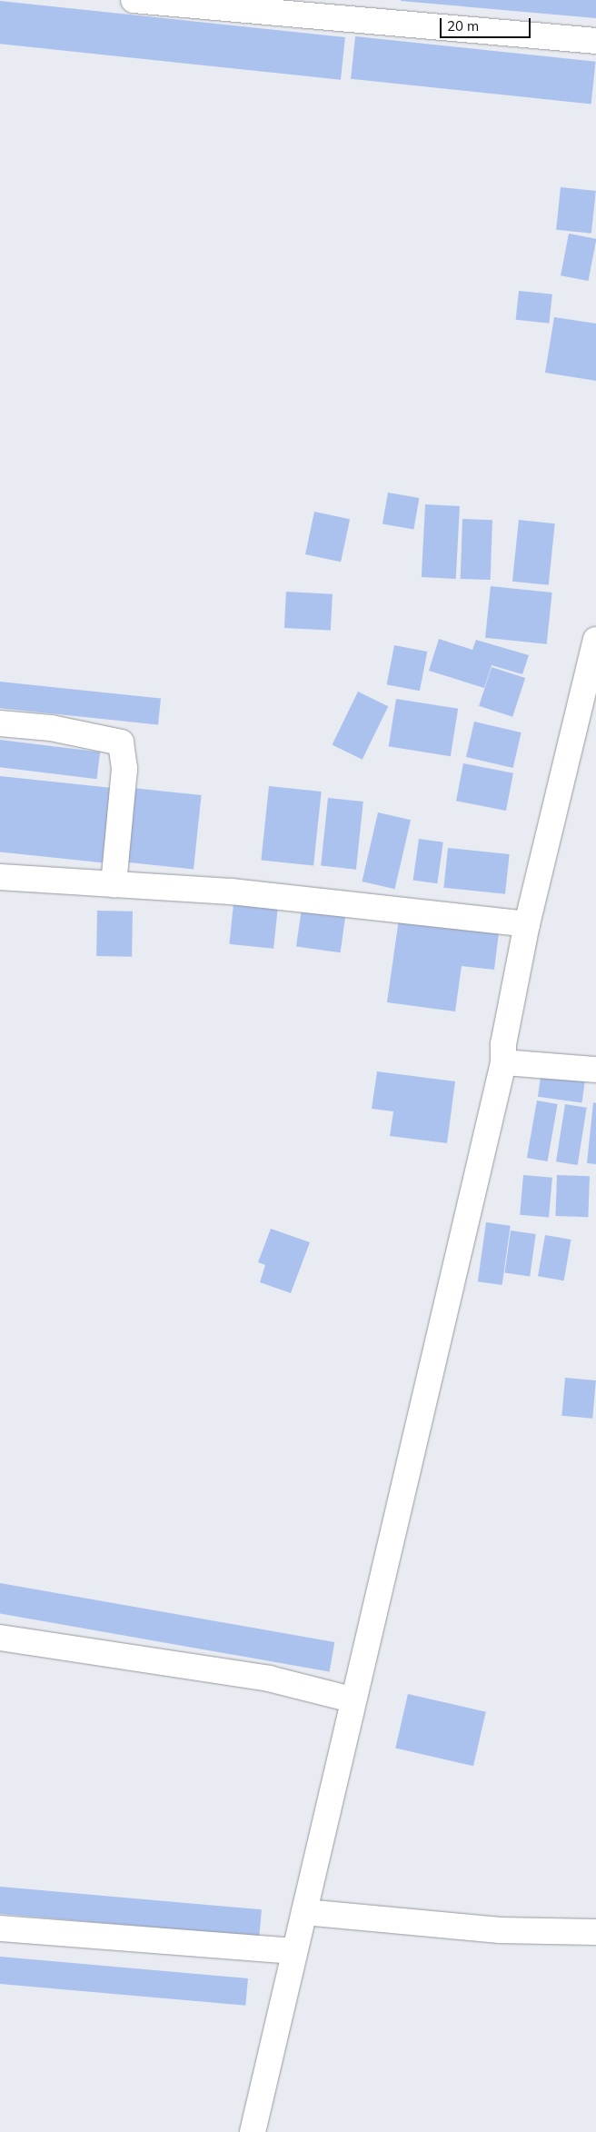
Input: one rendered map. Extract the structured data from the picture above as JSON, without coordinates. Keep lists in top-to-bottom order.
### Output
{
  "scale_bar": "20 m"
}
